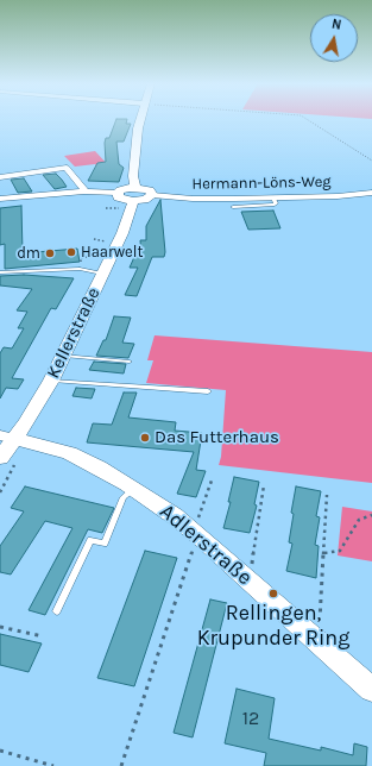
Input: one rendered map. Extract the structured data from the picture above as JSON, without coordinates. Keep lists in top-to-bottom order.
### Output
{
  "streets": {
    "main road": ["Kellerstraße", "Adlerstraße"],
    "street": ["Hermann-Löns-Weg"]
  },
  "crossings": [
    ["Kellerstraße", "Adlerstraße"]
  ],
  "places": [
    "Haarwelt",
    "dm",
    "Das Futterhaus",
    "Rellingen, Krupunder Ring"
  ],
  "house_numbers": ["12"],
  "north": "top"
}
